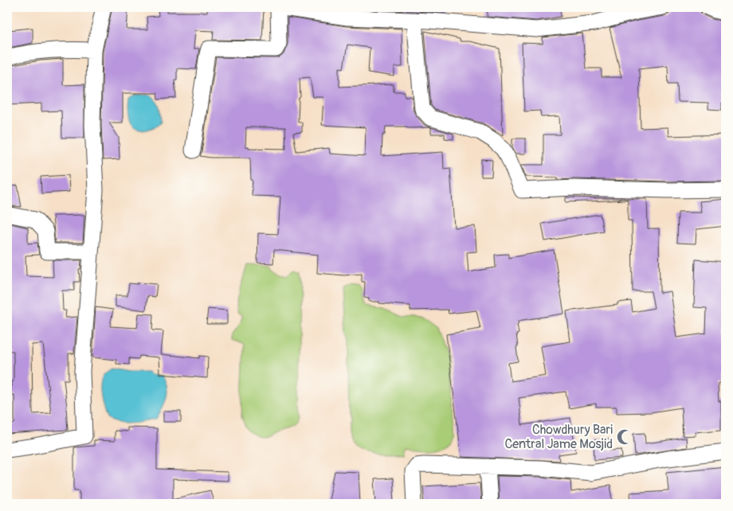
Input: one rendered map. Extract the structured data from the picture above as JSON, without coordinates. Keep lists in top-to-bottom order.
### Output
{
  "places": {
    "mosque": ["Chowdhury Bari Central Jame Mosjid"]
  }
}
